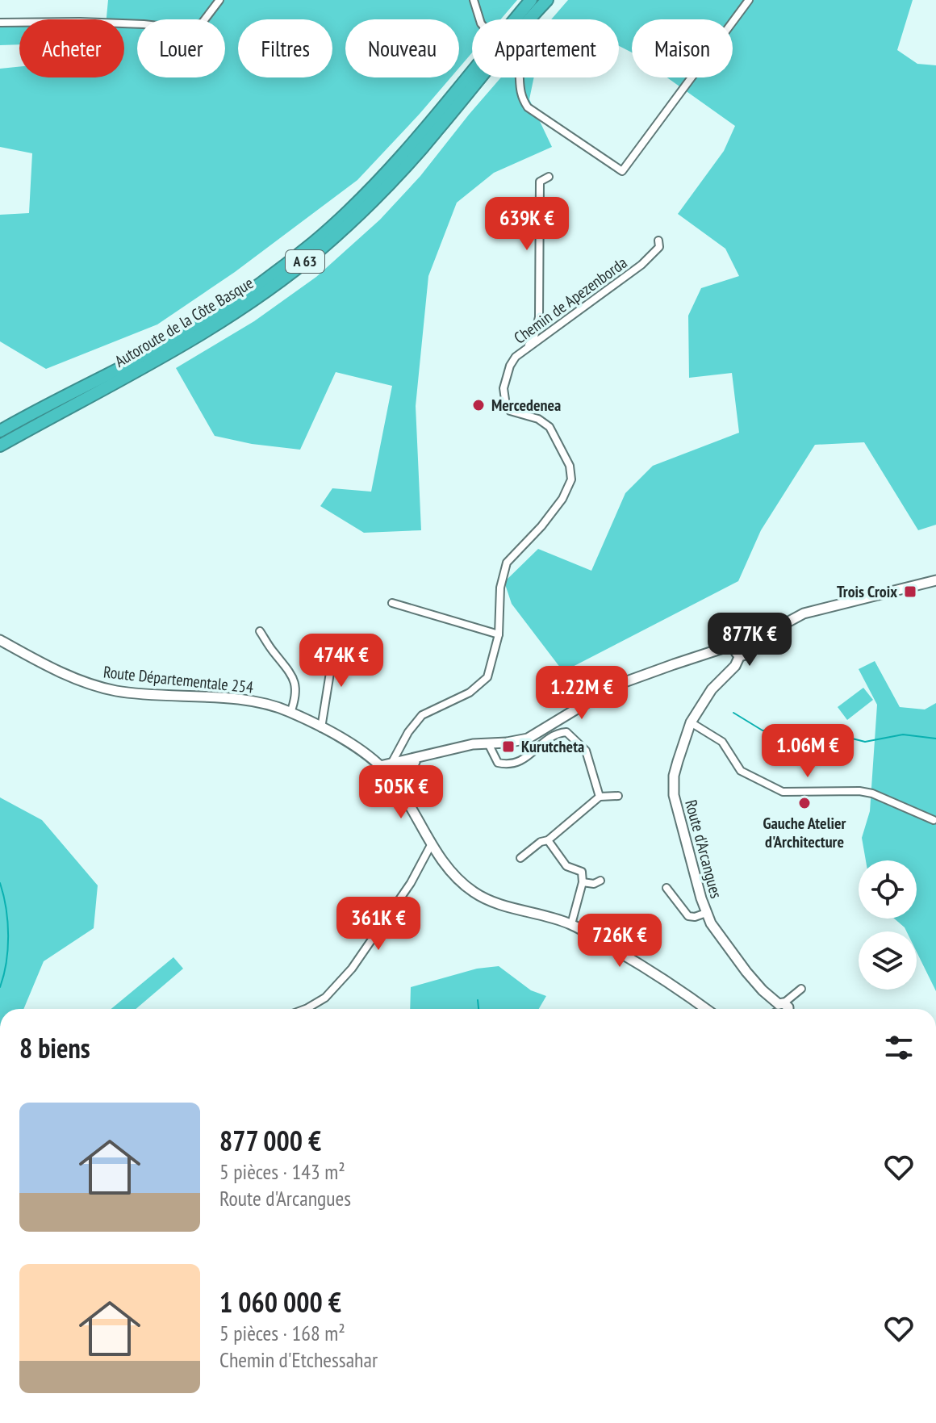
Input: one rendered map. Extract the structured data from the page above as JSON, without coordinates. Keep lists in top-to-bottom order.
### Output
{
  "streets": {
    "highway": ["A 63", "Autoroute de la Côte Basque"],
    "street": ["Chemin de Apezenborda", "Route Départementale 254", "Route d'Arcangues"]
  },
  "crossings": [
    ["Chemin de Apezenborda", "Route Départementale 254"]
  ],
  "places": {
    "other": ["Mercedenea", "Gauche Atelier d'Architecture"],
    "transit": ["Trois Croix", "Kurutcheta"]
  },
  "page": {
    "chip": [
      "Acheter",
      "Louer",
      "Filtres",
      "Nouveau",
      "Appartement",
      "Maison"
    ],
    "price": [
      "639K €",
      "877K €",
      "474K €",
      "1.22M €",
      "1.06M €",
      "505K €",
      "361K €",
      "726K €"
    ],
    "heading": "8 biens",
    "list": [
      {
        "name": "877 000 €",
        "note": "5 pièces · 143 m² · Route d'Arcangues"
      },
      {
        "name": "1 060 000 €",
        "note": "5 pièces · 168 m² · Chemin d'Etchessahar"
      }
    ]
  }
}
